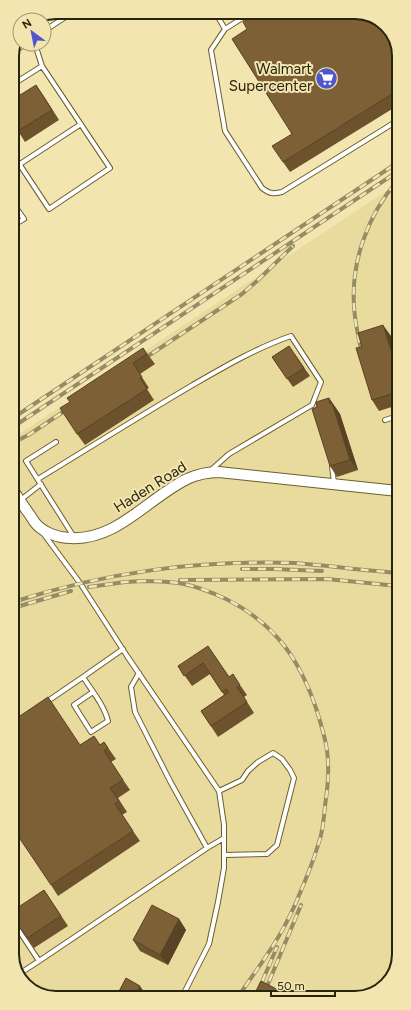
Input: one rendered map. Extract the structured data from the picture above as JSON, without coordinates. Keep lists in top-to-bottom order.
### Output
{
  "streets": {
    "street": ["Haden Road"]
  },
  "places": {
    "supermarket": ["Walmart Supercenter"]
  },
  "scale_bar": "50 m",
  "north": "top left"
}
